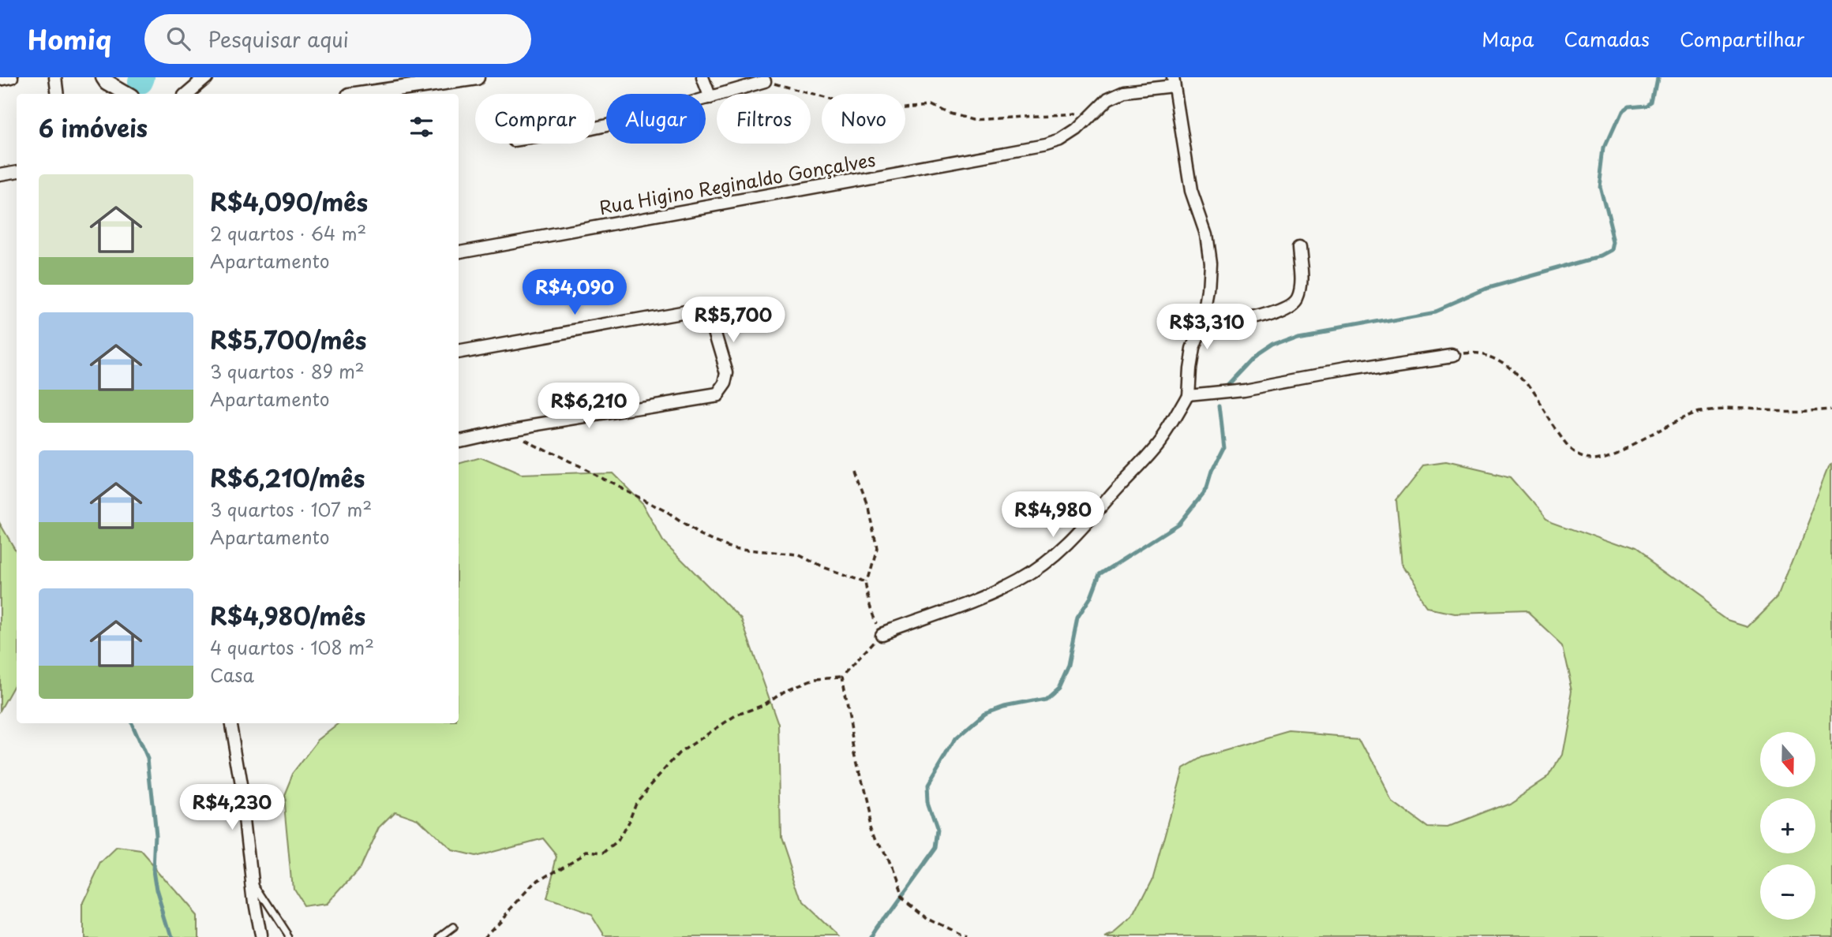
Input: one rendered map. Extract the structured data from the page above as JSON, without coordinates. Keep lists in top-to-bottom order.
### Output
{
  "streets": {
    "street": ["Rua Higino Reginaldo Gonçalves"]
  },
  "north": "bottom",
  "page": {
    "header": "Homiq",
    "search": "Pesquisar aqui",
    "nav": ["Mapa", "Camadas", "Compartilhar"],
    "chip": [
      "Comprar",
      "Alugar",
      "Filtros",
      "Novo"
    ],
    "heading": "6 imóveis",
    "list": [
      {
        "name": "R$4,090/mês",
        "note": "2 quartos · 64 m² · Apartamento"
      },
      {
        "name": "R$5,700/mês",
        "note": "3 quartos · 89 m² · Apartamento"
      },
      {
        "name": "R$6,210/mês",
        "note": "3 quartos · 107 m² · Apartamento"
      },
      {
        "name": "R$4,980/mês",
        "note": "4 quartos · 108 m² · Casa"
      }
    ],
    "price": [
      "R$4,090",
      "R$5,700",
      "R$3,310",
      "R$6,210",
      "R$4,980",
      "R$4,230"
    ],
    "map_buttons": ["+", "−"]
  }
}
